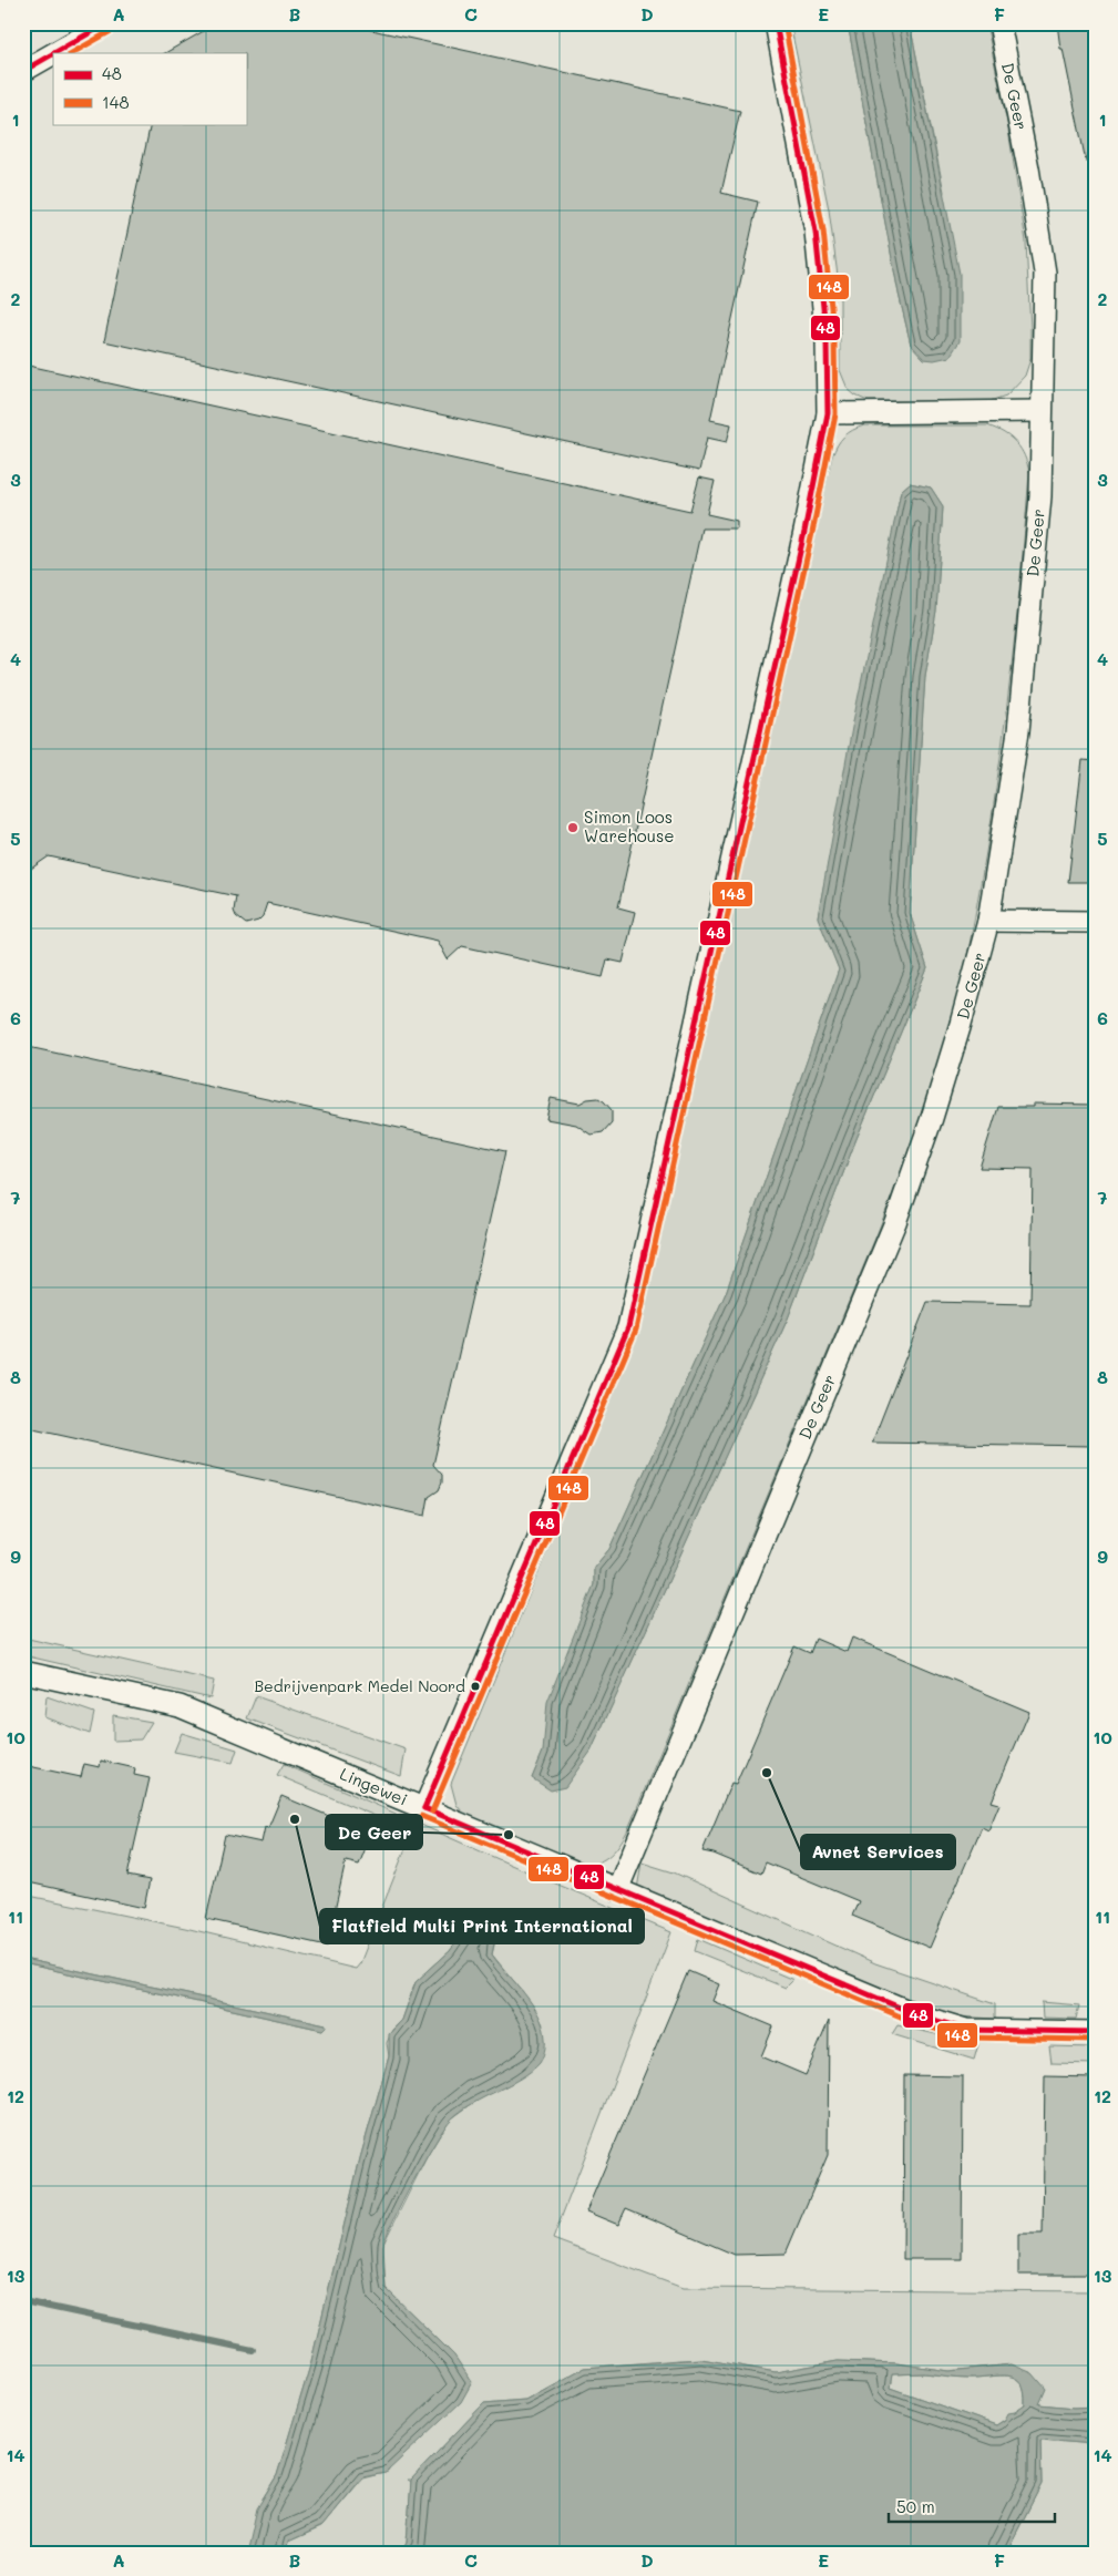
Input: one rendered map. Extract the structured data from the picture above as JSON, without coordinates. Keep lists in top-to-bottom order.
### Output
{
  "streets": {
    "street": ["De Geer", "Lingewei"]
  },
  "crossings": [
    ["De Geer", "Lingewei"]
  ],
  "places": [
    "Simon Loos Warehouse",
    "Bedrijvenpark Medel Noord",
    "Avnet Services",
    "Flatfield Multi Print International",
    "De Geer"
  ],
  "lines": ["transit line 48", "transit line 148"],
  "legend": ["48", "148"],
  "scale_bar": "50 m",
  "grid": {
    "columns": [
      "A",
      "B",
      "C",
      "D",
      "E",
      "F"
    ],
    "rows": [
      "1",
      "2",
      "3",
      "4",
      "5",
      "6",
      "7",
      "8",
      "9",
      "10",
      "11",
      "12",
      "13",
      "14"
    ]
  }
}
